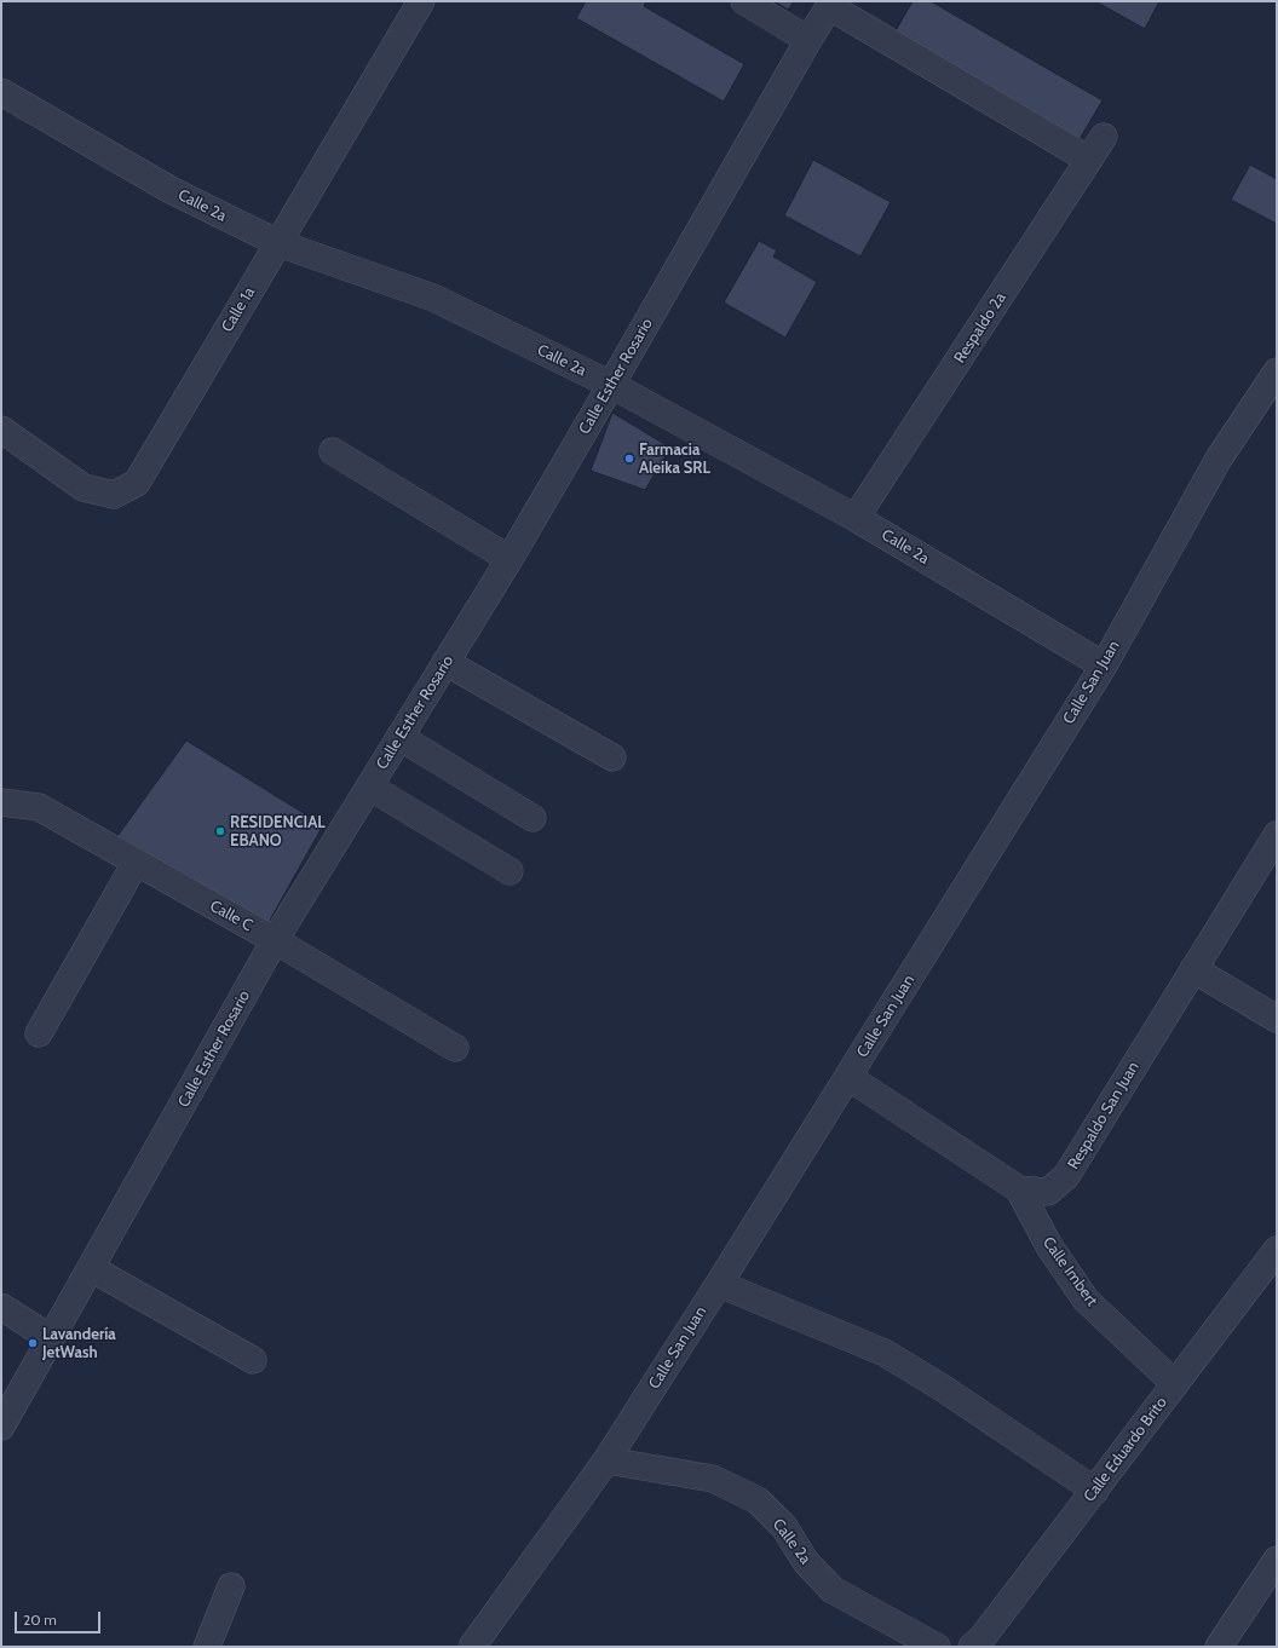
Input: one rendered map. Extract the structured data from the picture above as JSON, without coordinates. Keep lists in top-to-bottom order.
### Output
{
  "streets": {
    "street": [
      "Calle 2a",
      "Calle 1a",
      "Respaldo 2a",
      "Calle Esther Rosario",
      "Calle San Juan",
      "Calle C",
      "Respaldo San Juan",
      "Calle Imbert",
      "Calle Eduardo Brito"
    ]
  },
  "crossings": [
    ["Calle 2a", "Calle 1a"],
    ["Calle 2a", "Respaldo 2a"],
    ["Calle 2a", "Calle Esther Rosario"],
    ["Calle 2a", "Calle San Juan"],
    ["Calle Esther Rosario", "Calle C"],
    ["Calle San Juan", "Respaldo San Juan"],
    ["Respaldo San Juan", "Calle Imbert"],
    ["Calle Imbert", "Calle Eduardo Brito"]
  ],
  "places": ["Farmacia Aleika SRL", "RESIDENCIAL EBANO", "Lavandería JetWash"],
  "scale_bar": "20 m"
}
